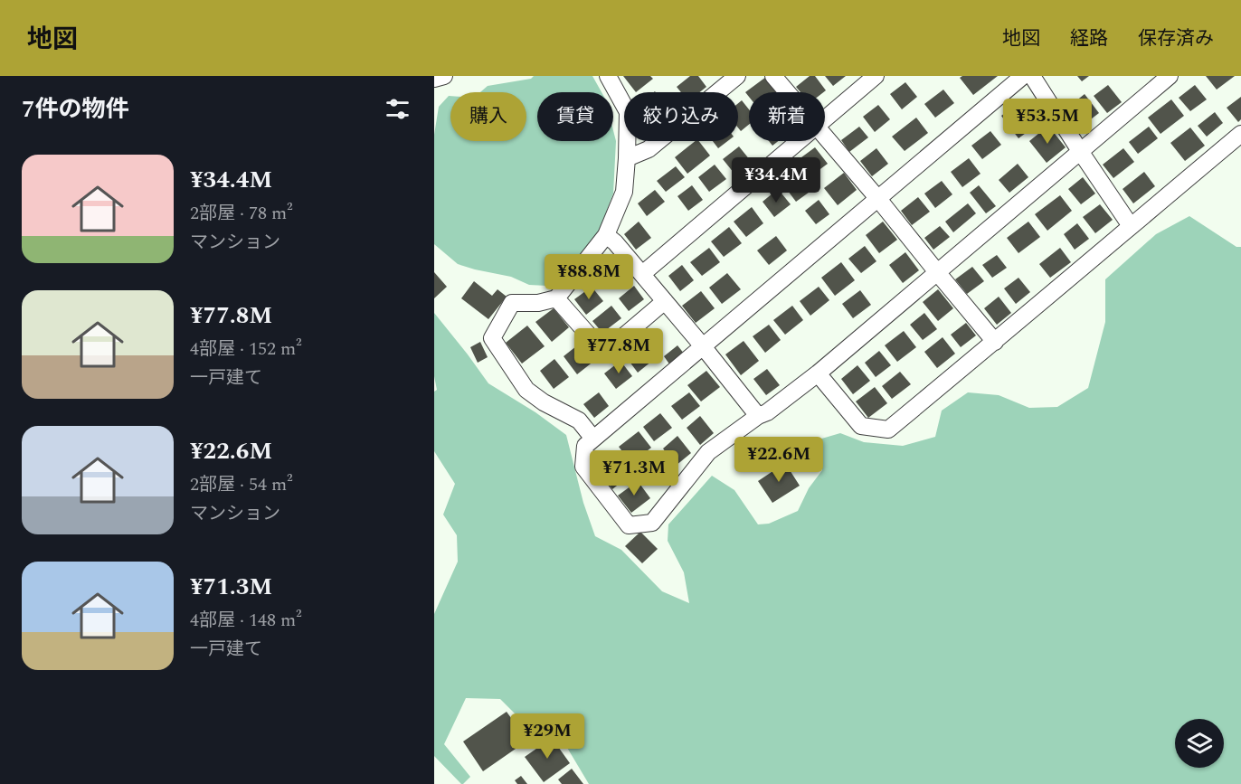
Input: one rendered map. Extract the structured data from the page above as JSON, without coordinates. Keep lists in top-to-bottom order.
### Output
{
  "page": {
    "header": "地図",
    "nav": ["地図", "経路", "保存済み"],
    "heading": "7件の物件",
    "chip": [
      "購入",
      "賃貸",
      "絞り込み",
      "新着"
    ],
    "price": [
      "¥53.5M",
      "¥34.4M",
      "¥88.8M",
      "¥77.8M",
      "¥22.6M",
      "¥71.3M",
      "¥29M"
    ],
    "list": [
      {
        "name": "¥34.4M",
        "note": "2部屋 · 78 m² · マンション"
      },
      {
        "name": "¥77.8M",
        "note": "4部屋 · 152 m² · 一戸建て"
      },
      {
        "name": "¥22.6M",
        "note": "2部屋 · 54 m² · マンション"
      },
      {
        "name": "¥71.3M",
        "note": "4部屋 · 148 m² · 一戸建て"
      }
    ]
  }
}
